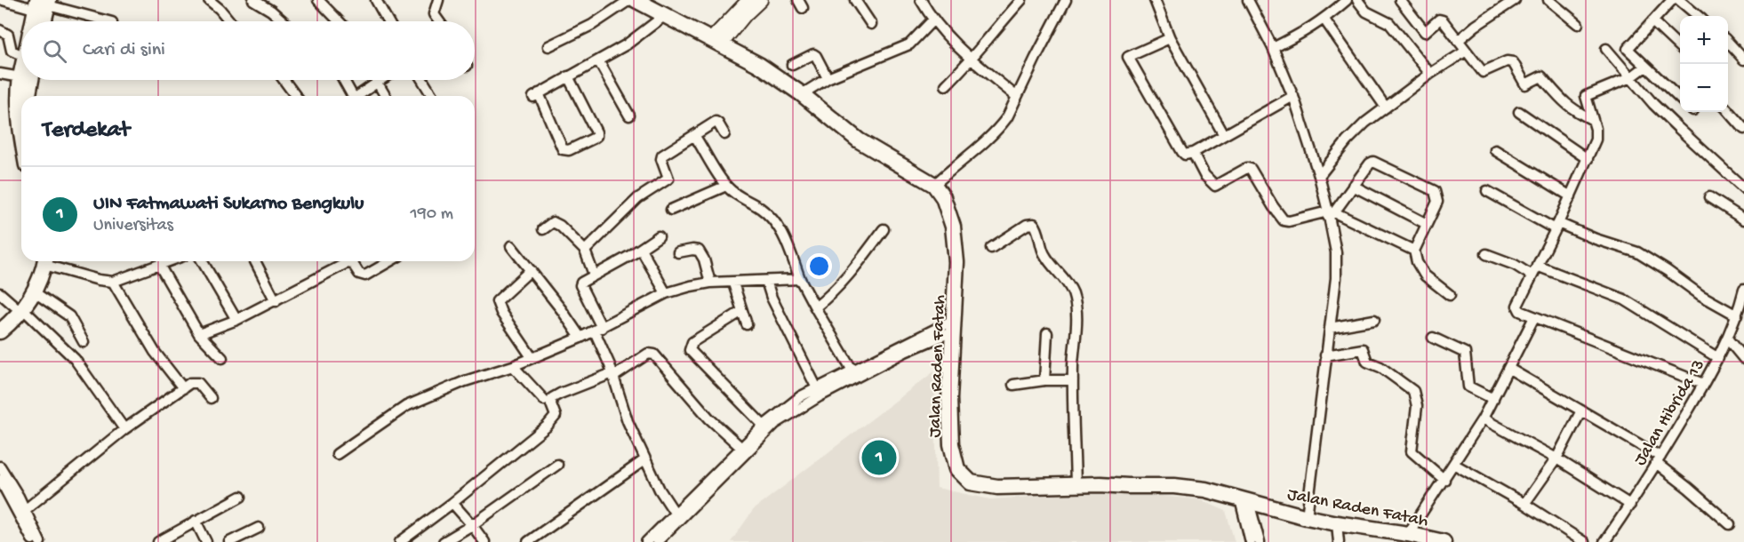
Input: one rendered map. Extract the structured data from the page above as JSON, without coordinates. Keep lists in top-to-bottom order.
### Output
{
  "streets": {
    "highway": ["Jalan Raden Fatah"],
    "street": ["Jalan Hibrida 13"]
  },
  "page": {
    "map_buttons": ["+", "−"],
    "search": "Cari di sini",
    "heading": "Terdekat",
    "list": [
      {
        "mark": "1",
        "name": "UIN Fatmawati Sukarno Bengkulu",
        "note": "Universitas",
        "value": "190 m"
      }
    ],
    "pins": "1"
  }
}
